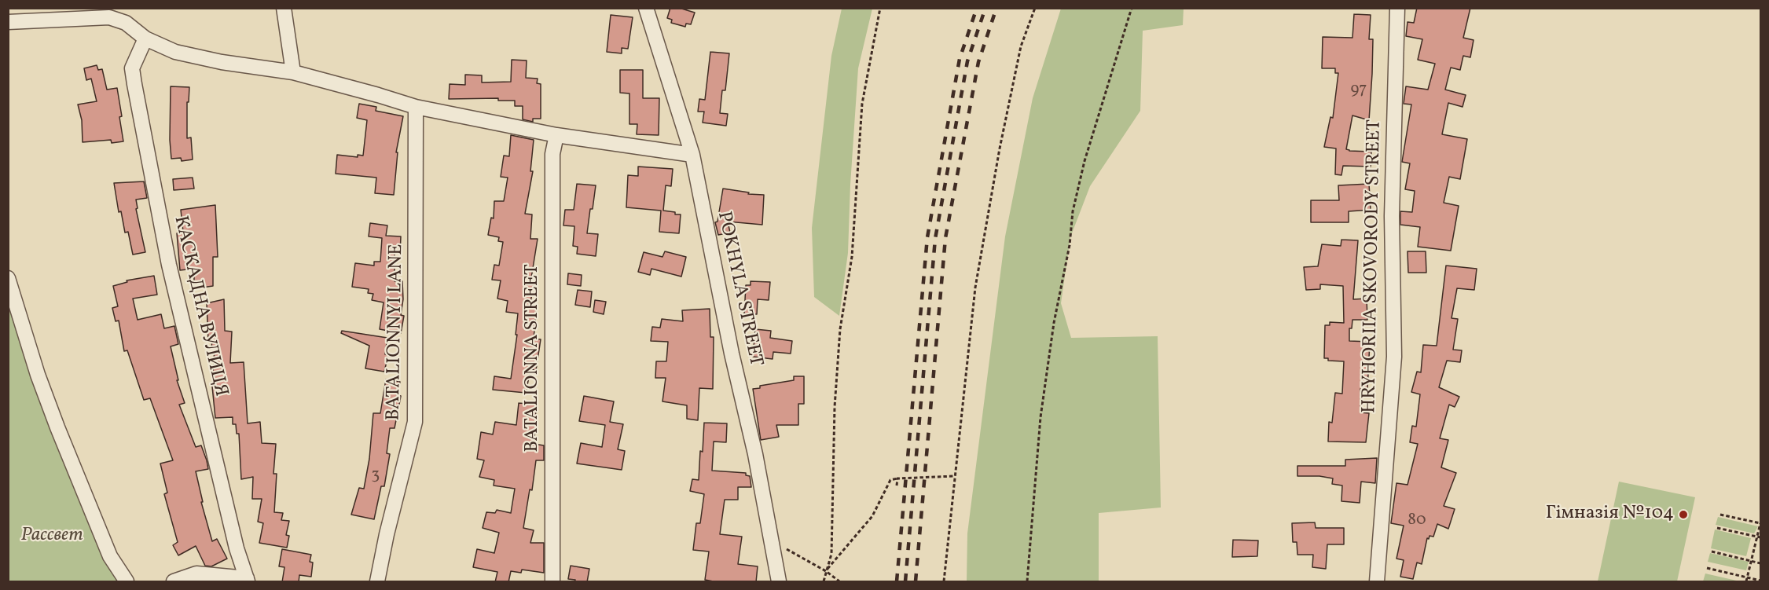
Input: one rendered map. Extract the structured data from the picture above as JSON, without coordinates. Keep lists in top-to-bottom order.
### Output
{
  "streets": {
    "street": [
      "HRYHORIIA SKOVORODY STREET",
      "POKHYLA STREET",
      "КАСКАДНА ВУЛИЦЯ",
      "BATALIONNYI LANE",
      "BATALIONNA STREET"
    ]
  },
  "parks": ["Рассвет"],
  "places": ["Гімназія №104"],
  "house_numbers": ["97", "3", "80"]
}
